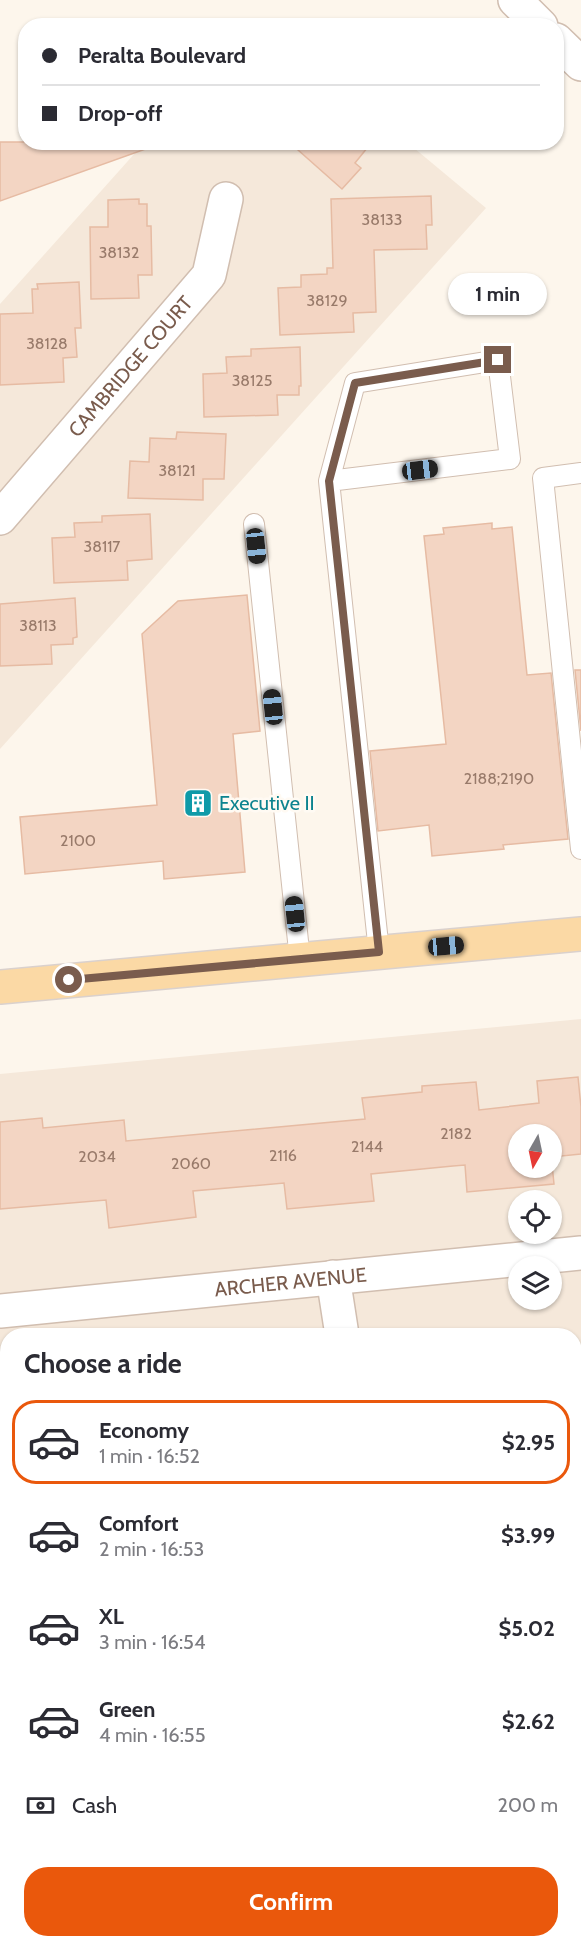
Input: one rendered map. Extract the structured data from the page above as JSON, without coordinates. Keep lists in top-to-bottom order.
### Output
{
  "streets": {
    "street": ["CAMBRIDGE COURT", "ARCHER AVENUE"]
  },
  "places": {
    "building": ["Executive II"]
  },
  "house_numbers": [
    "38133",
    "38132",
    "38129",
    "38128",
    "38125",
    "38121",
    "38117",
    "38113",
    "2188;2190",
    "2100",
    "2182",
    "2144",
    "2116",
    "2034",
    "2060"
  ],
  "north": "bottom",
  "page": {
    "banner": ["Peralta Boulevard", "Drop-off"],
    "bubble": "1 min",
    "heading": "Choose a ride",
    "list": [
      {
        "name": "Economy",
        "note": "1 min · 16:52",
        "value": "$2.95"
      },
      {
        "name": "Comfort",
        "note": "2 min · 16:53",
        "value": "$3.99"
      },
      {
        "name": "XL",
        "note": "3 min · 16:54",
        "value": "$5.02"
      },
      {
        "name": "Green",
        "note": "4 min · 16:55",
        "value": "$2.62"
      }
    ],
    "pay": ["Cash", "200 m"],
    "buttons": "Confirm"
  }
}
